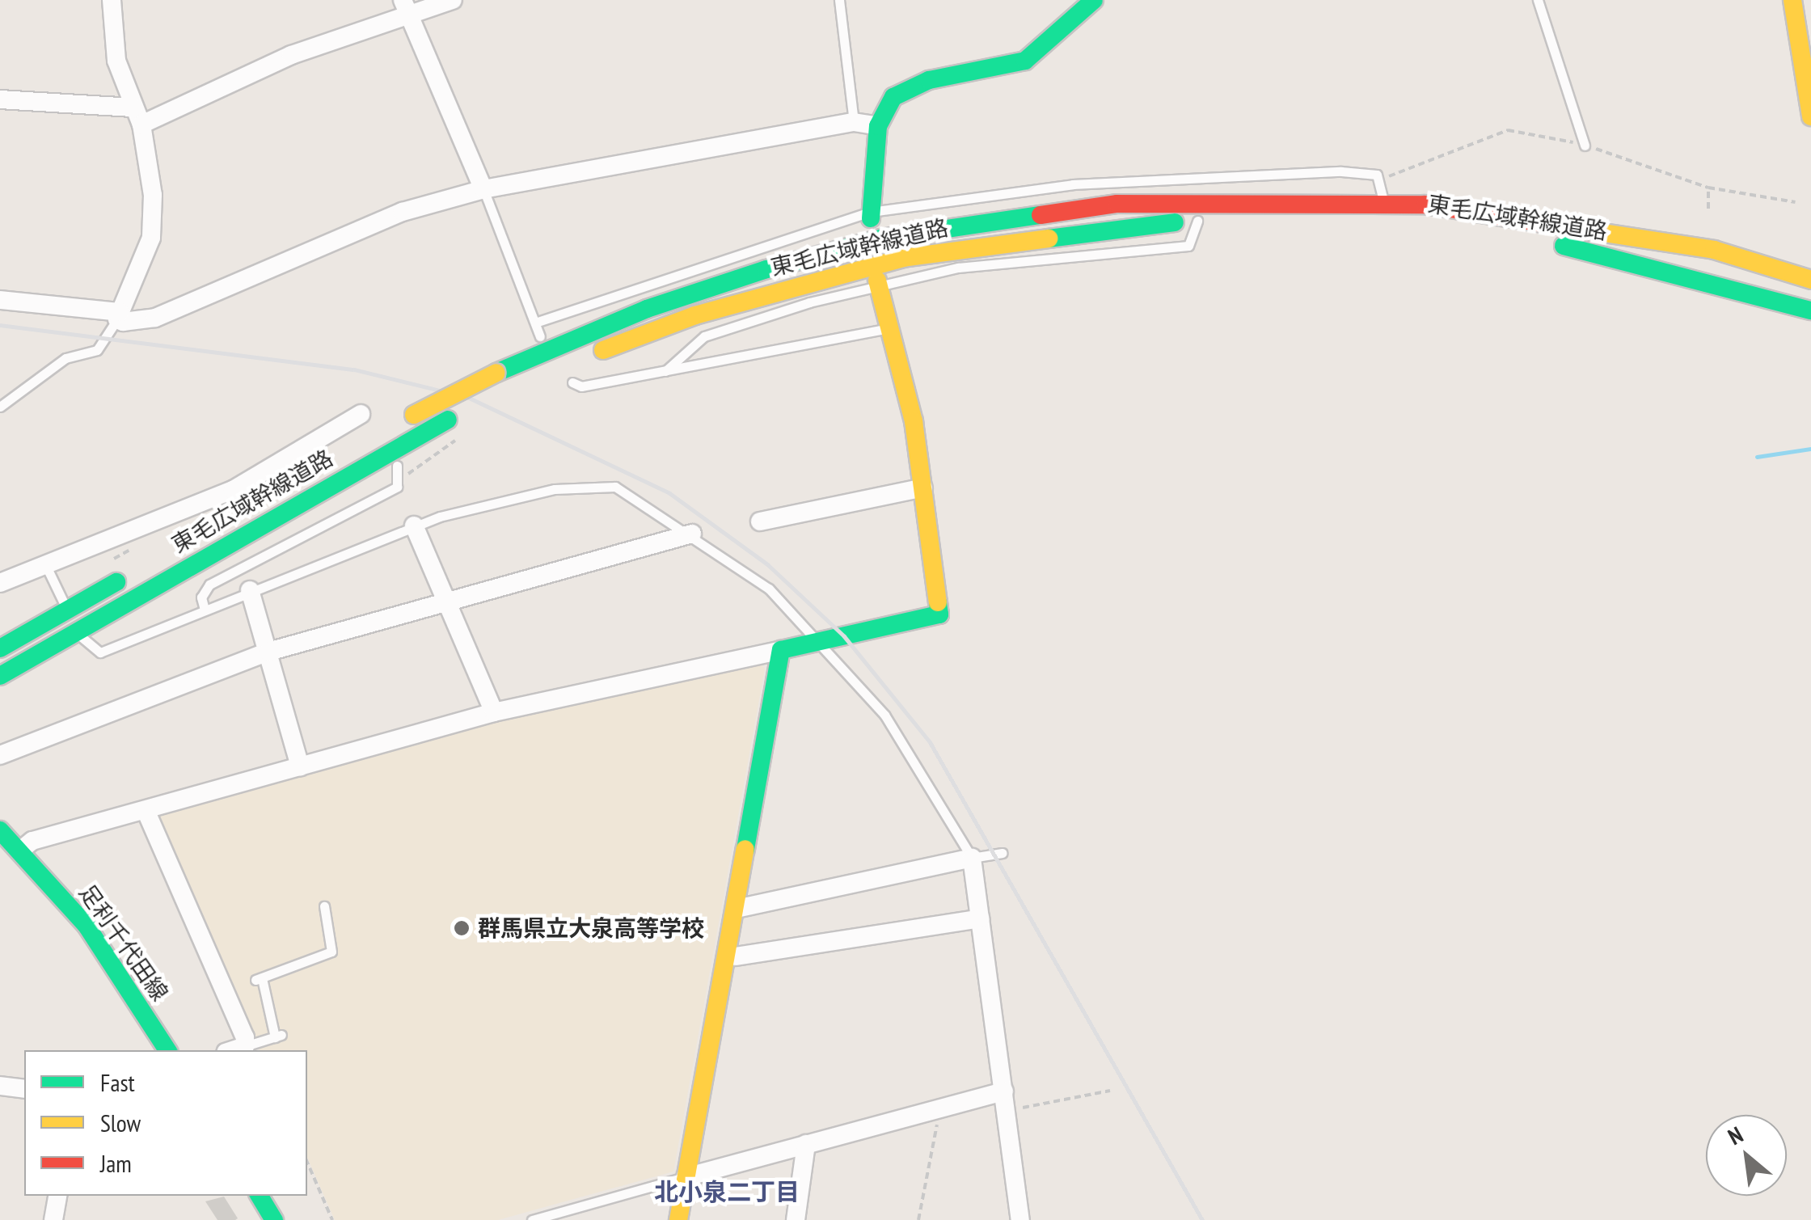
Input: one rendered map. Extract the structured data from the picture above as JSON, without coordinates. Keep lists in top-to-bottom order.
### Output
{
  "streets": {
    "main road": ["東毛広域幹線道路", "足利千代田線"]
  },
  "districts": ["北小泉二丁目"],
  "places": ["群馬県立大泉高等学校"],
  "legend": ["Fast", "Slow", "Jam"],
  "north": "top left"
}
